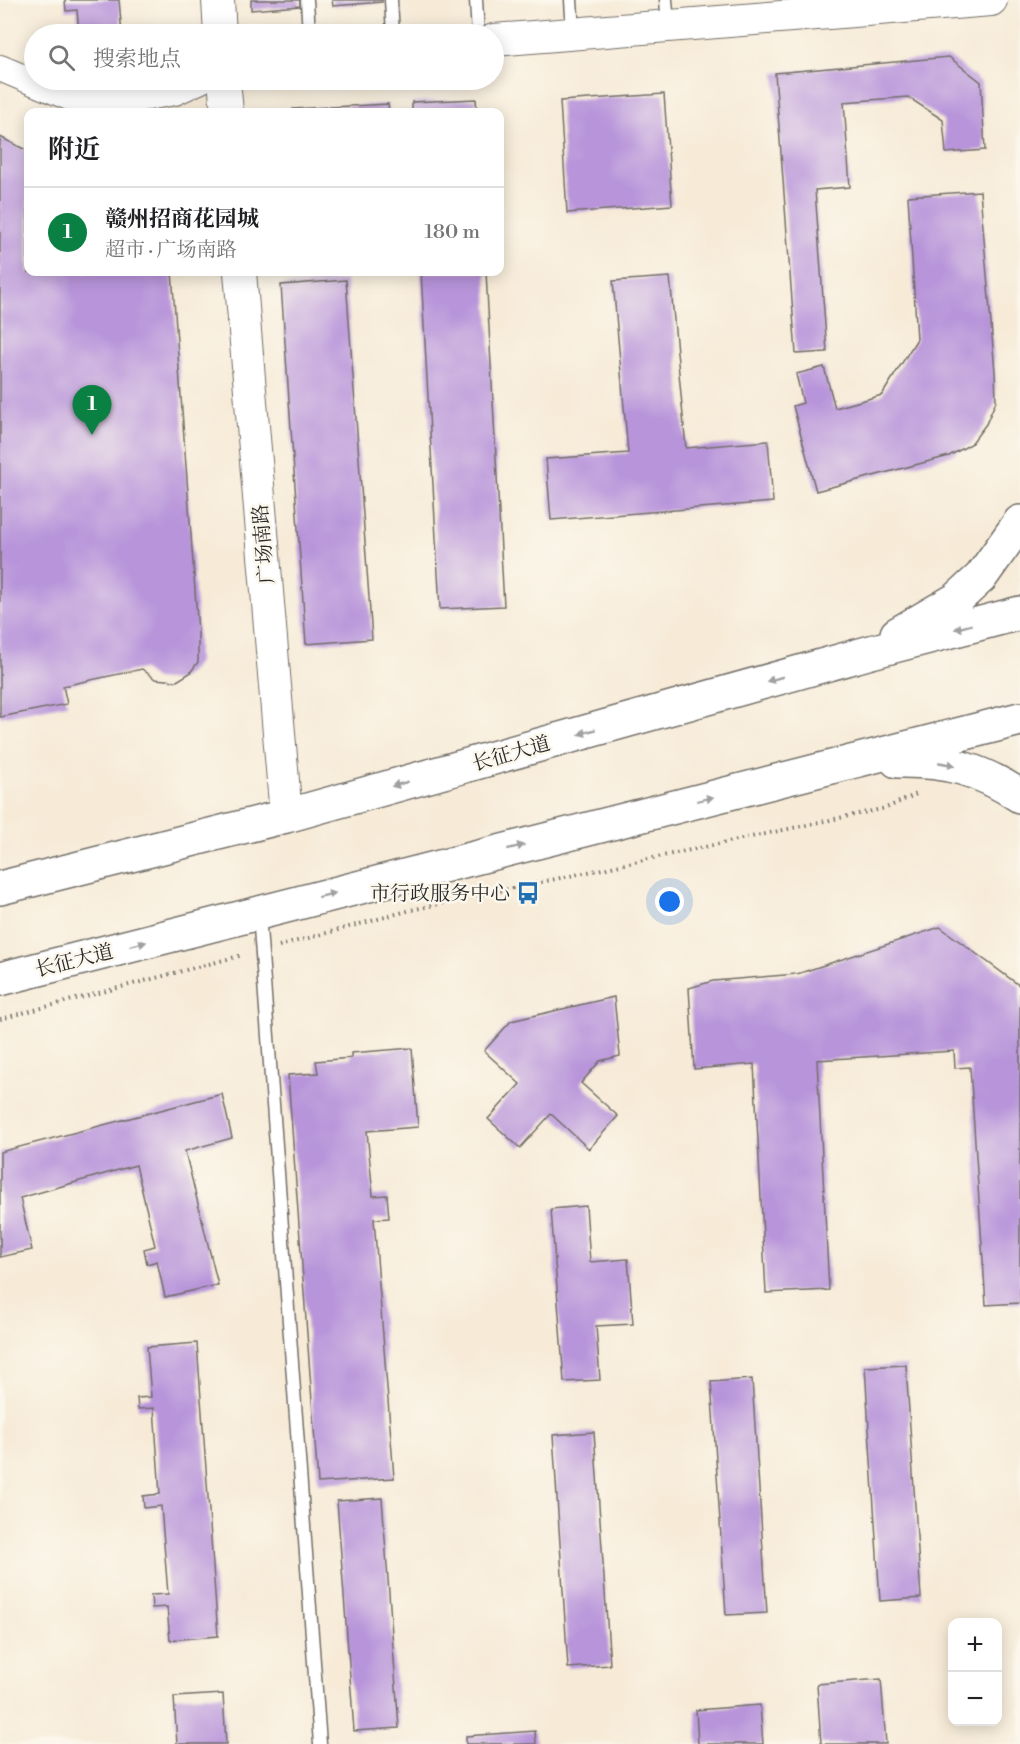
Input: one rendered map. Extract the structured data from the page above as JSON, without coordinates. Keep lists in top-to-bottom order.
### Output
{
  "streets": {
    "main road": ["长征大道"],
    "street": ["广场南路"]
  },
  "crossings": [
    ["广场南路", "长征大道"]
  ],
  "places": {
    "bus stop": ["市行政服务中心"]
  },
  "page": {
    "search": "搜索地点",
    "heading": "附近",
    "list": [
      {
        "mark": "1",
        "name": "赣州招商花园城",
        "note": "超市 · 广场南路",
        "value": "180 m"
      }
    ],
    "pins": "1",
    "map_buttons": ["+", "−"]
  }
}
